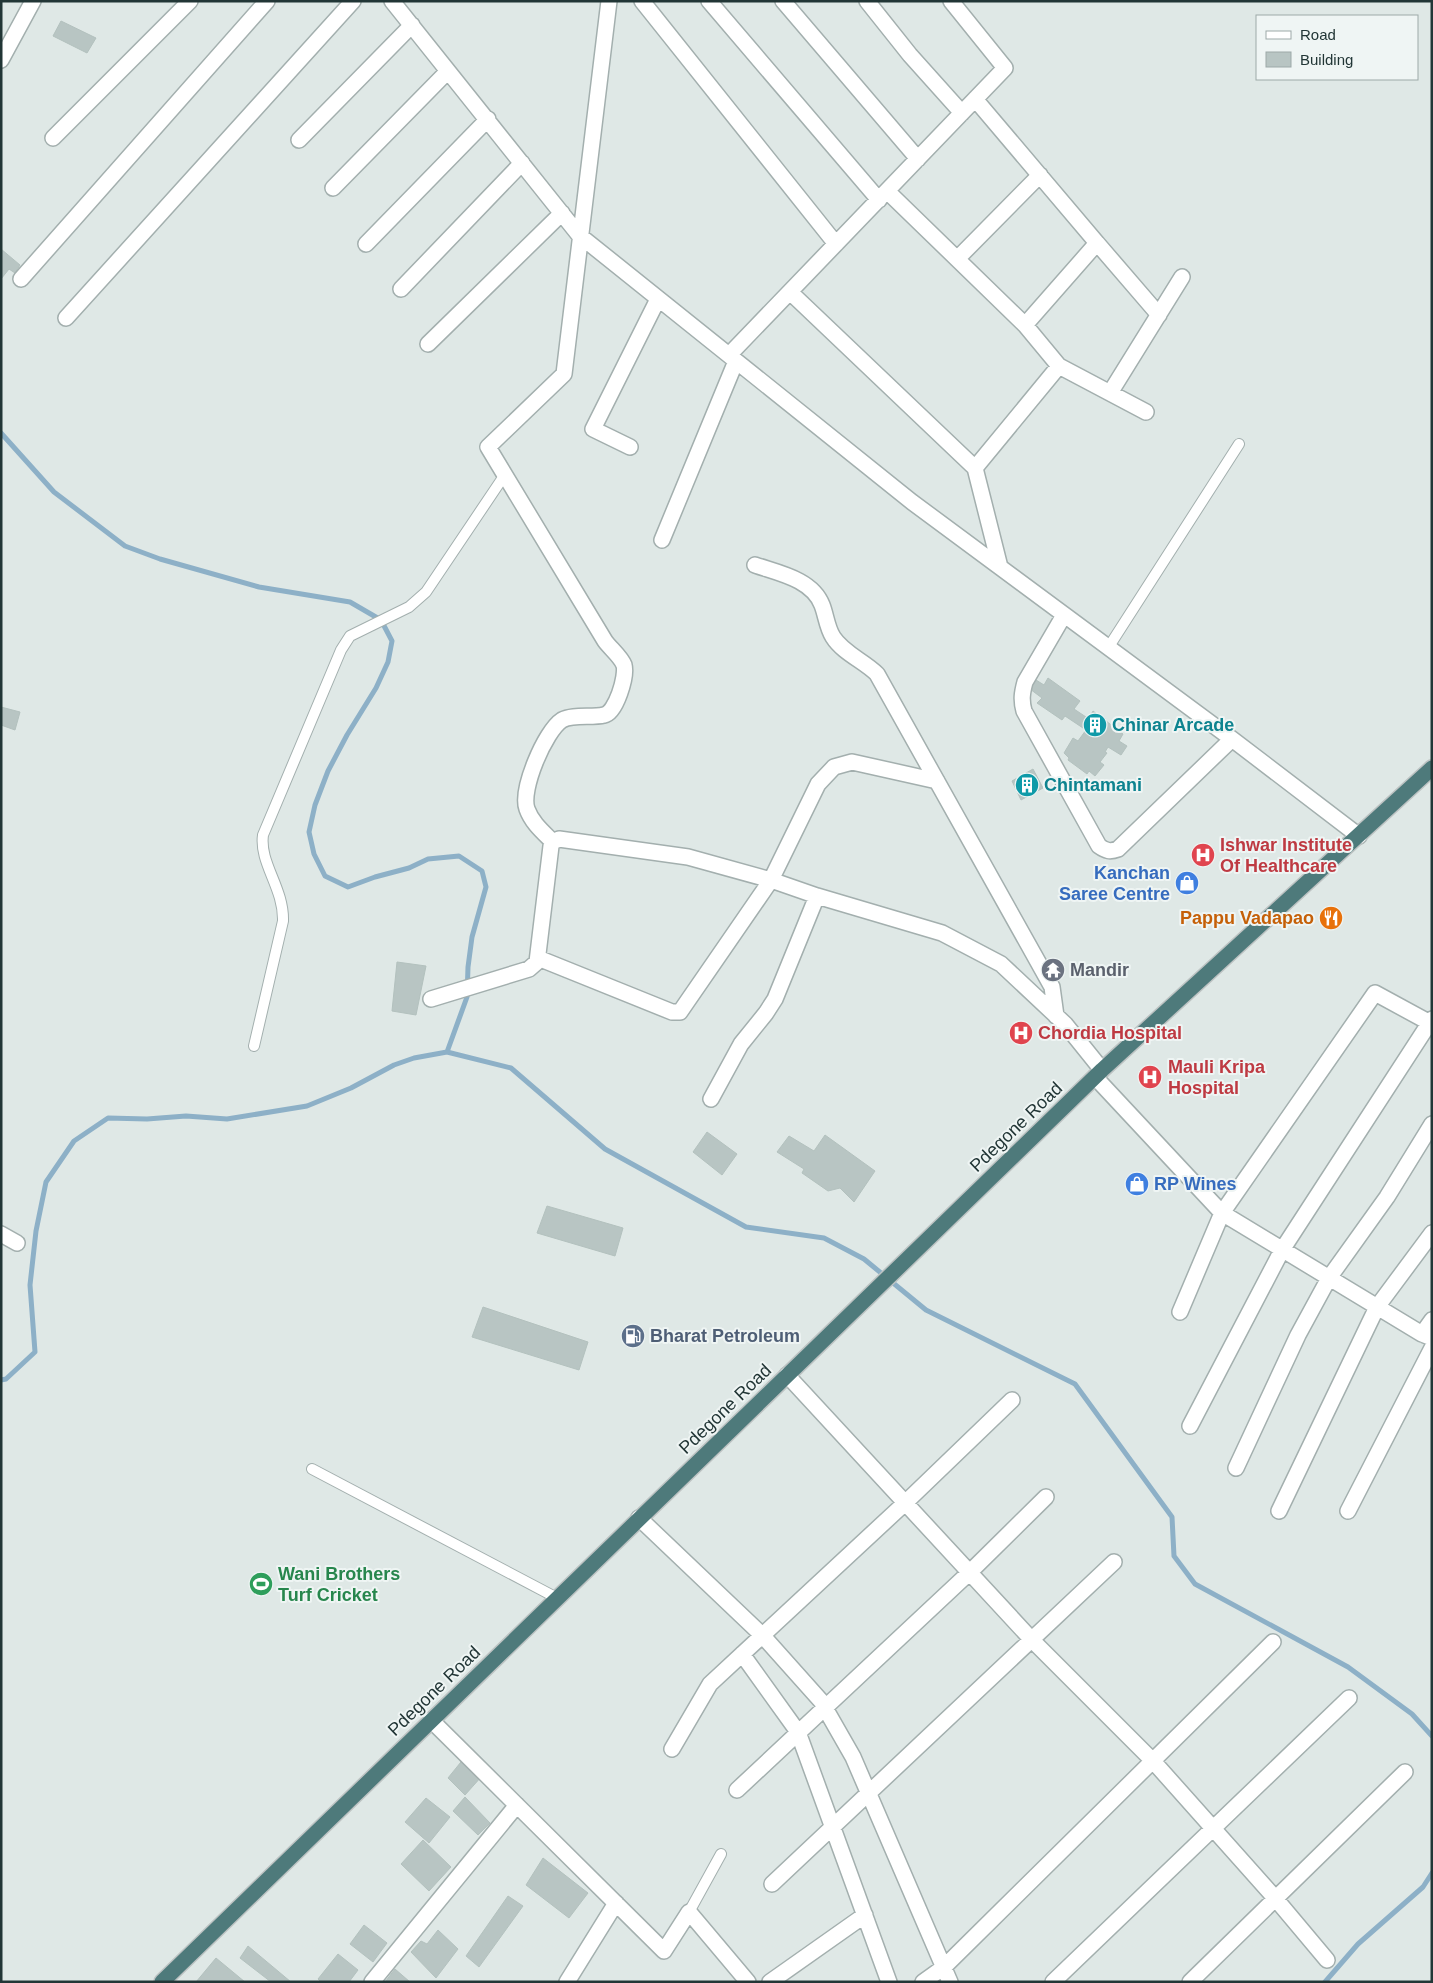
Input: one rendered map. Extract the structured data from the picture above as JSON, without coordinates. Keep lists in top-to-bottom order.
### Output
{
  "streets": {
    "highway": ["Pdegone Road"]
  },
  "places": {
    "building": ["Chinar Arcade", "Chintamani"],
    "hospital": ["Ishwar Institute Of Healthcare", "Chordia Hospital", "Mauli Kripa Hospital"],
    "shop": ["Kanchan Saree Centre", "RP Wines"],
    "restaurant": ["Pappu Vadapao"],
    "temple": ["Mandir"],
    "fuel station": ["Bharat Petroleum"],
    "sports": ["Wani Brothers Turf Cricket"]
  },
  "legend": ["Road", "Building"]
}
